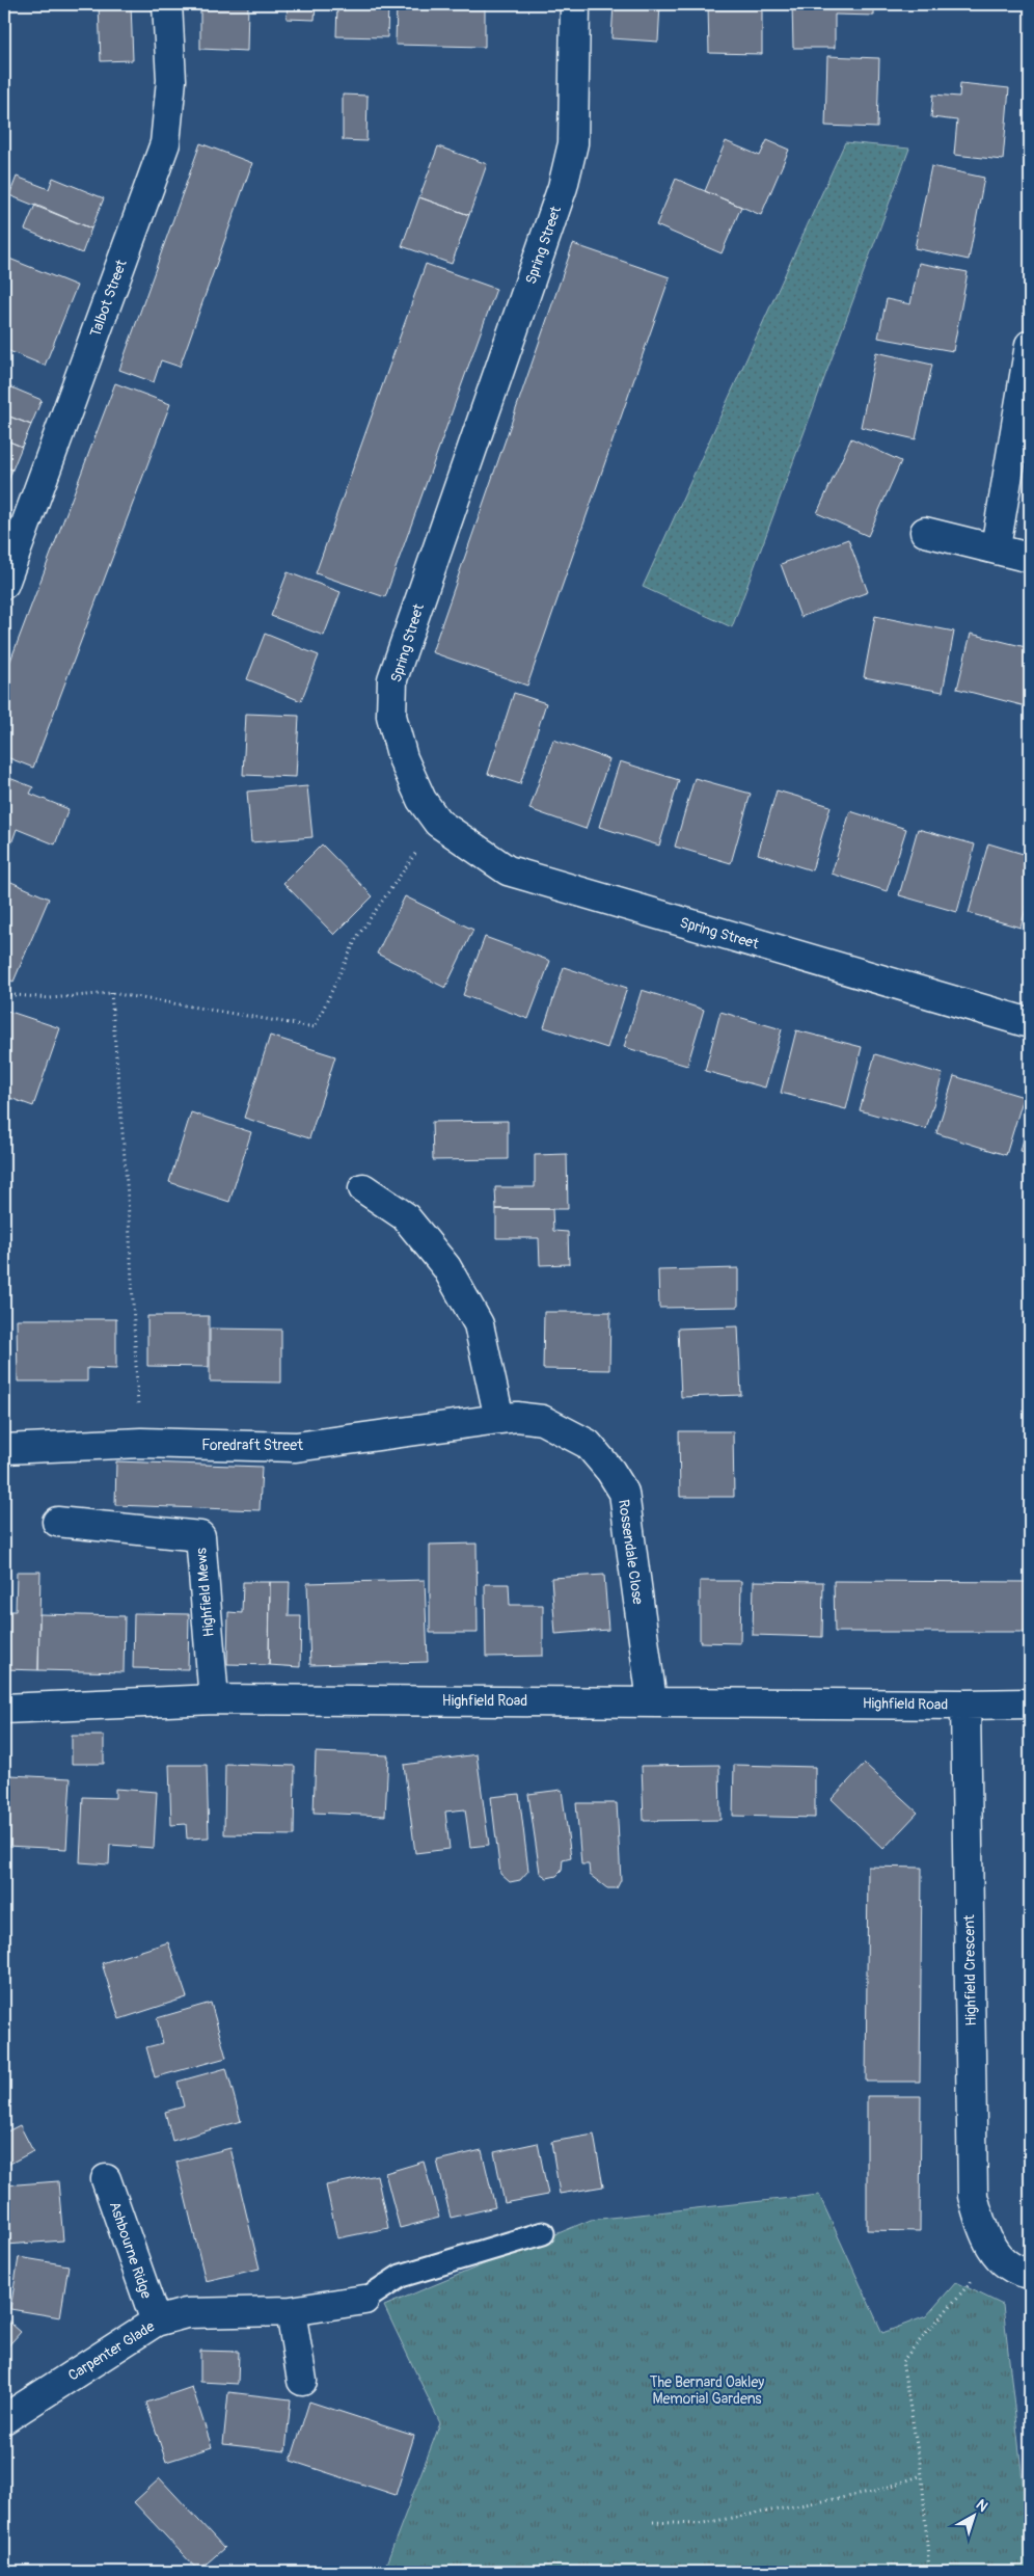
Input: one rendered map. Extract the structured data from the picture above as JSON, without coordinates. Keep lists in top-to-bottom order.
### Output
{
  "streets": {
    "street": [
      "Spring Street",
      "Talbot Street",
      "Foredraft Street",
      "Rossendale Close",
      "Highfield Mews",
      "Highfield Road",
      "Highfield Crescent",
      "Ashbourne Ridge",
      "Carpenter Glade"
    ]
  },
  "crossings": [
    ["Foredraft Street", "Rossendale Close"],
    ["Rossendale Close", "Highfield Road"],
    ["Highfield Mews", "Highfield Road"],
    ["Highfield Road", "Highfield Crescent"],
    ["Ashbourne Ridge", "Carpenter Glade"]
  ],
  "parks": ["The Bernard Oakley Memorial Gardens"],
  "north": "top right"
}
